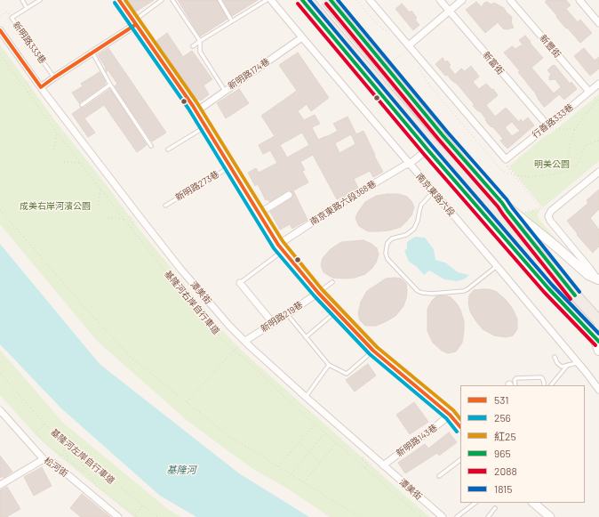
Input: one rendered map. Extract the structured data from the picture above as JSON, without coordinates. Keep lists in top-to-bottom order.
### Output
{
  "streets": {
    "street": [
      "新豐街",
      "新富街",
      "新明路174巷",
      "行善路333巷",
      "南京東路六段",
      "南京東路六段368巷",
      "潭美街",
      "新明路219巷",
      "新明路143巷",
      "松河街"
    ],
    "lane": ["新明路333巷", "新明路273巷"],
    "path": ["基隆河右岸自行車道", "基隆河左岸自行車道"]
  },
  "crossings": [
    ["新豐街", "行善路333巷"],
    ["新富街", "行善路333巷"],
    ["新明路174巷", "南京東路六段"],
    ["南京東路六段", "南京東路六段368巷"],
    ["潭美街", "新明路219巷"],
    ["潭美街", "新明路143巷"]
  ],
  "water": ["基隆河"],
  "parks": ["明美公園", "成美右岸河濱公園"],
  "lines": [
    "transit line 531",
    "transit line 紅25",
    "transit line 965",
    "transit line 1815",
    "transit line 256",
    "transit line 2088"
  ],
  "legend": [
    "531",
    "256",
    "紅25",
    "965",
    "2088",
    "1815"
  ]
}
